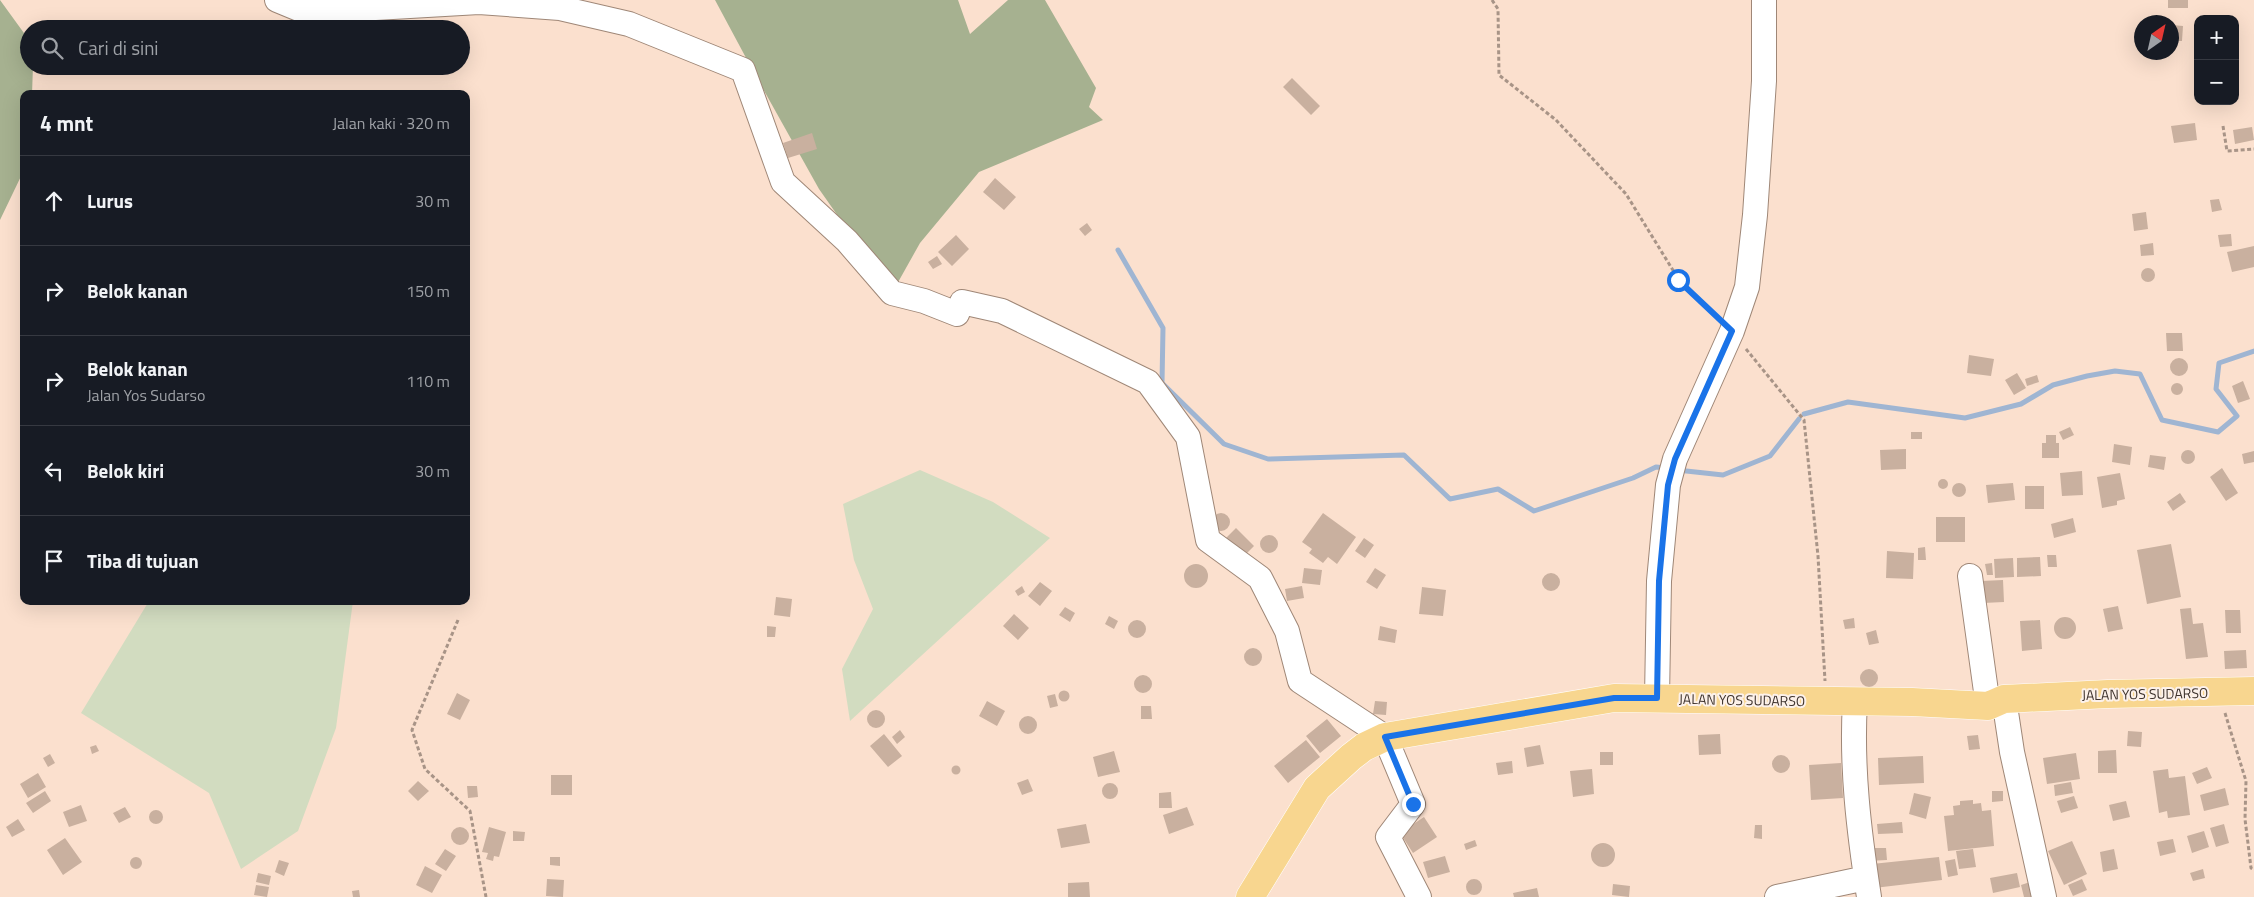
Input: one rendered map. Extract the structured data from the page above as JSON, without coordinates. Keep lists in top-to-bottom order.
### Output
{
  "streets": {
    "main road": ["JALAN YOS SUDARSO"]
  },
  "north": "top right",
  "page": {
    "map_buttons": ["+", "−"],
    "search": "Cari di sini",
    "heading": ["4 mnt", "Jalan kaki · 320 m"],
    "list": [
      ["Lurus", "30 m"],
      ["Belok kanan", "150 m"],
      ["Belok kanan", "Jalan Yos Sudarso", "110 m"],
      ["Belok kiri", "30 m"],
      "Tiba di tujuan"
    ]
  }
}
